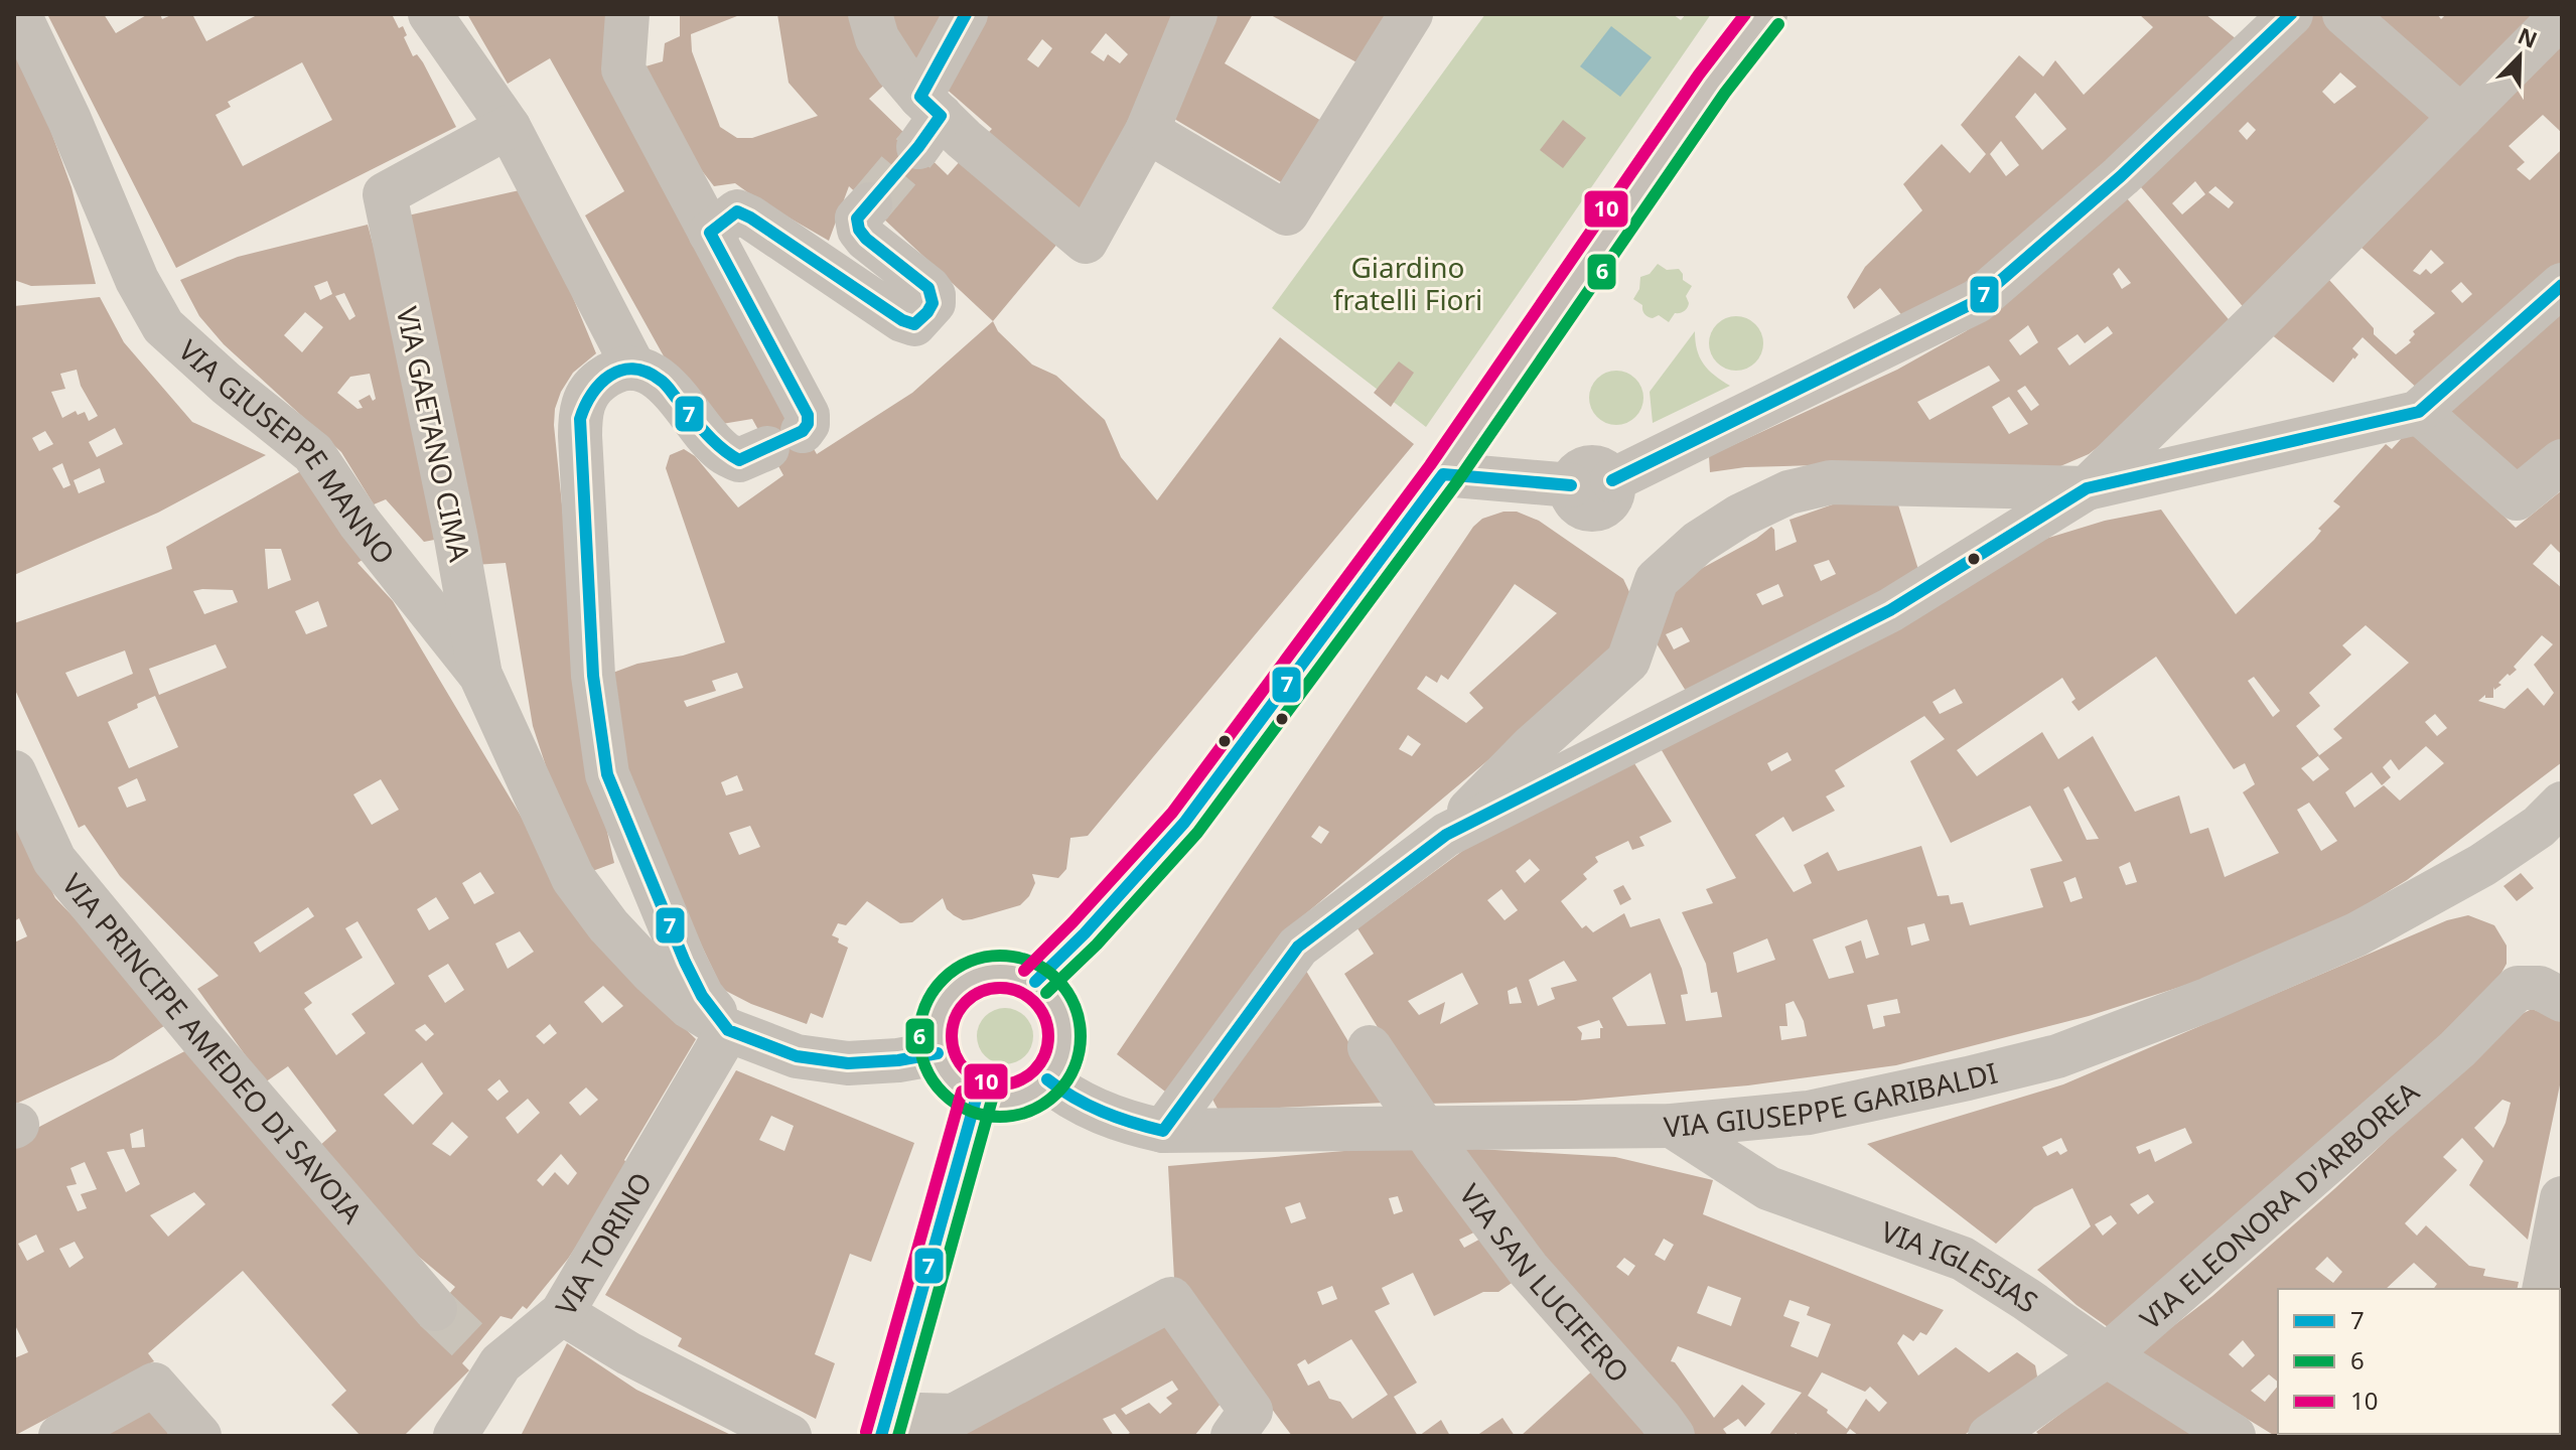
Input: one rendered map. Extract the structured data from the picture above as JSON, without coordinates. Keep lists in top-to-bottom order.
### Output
{
  "streets": {
    "street": [
      "VIA GAETANO CIMA",
      "VIA GIUSEPPE MANNO",
      "VIA PRINCIPE AMEDEO DI SAVOIA",
      "VIA GIUSEPPE GARIBALDI",
      "VIA ELEONORA D'ARBOREA",
      "VIA TORINO",
      "VIA IGLESIAS",
      "VIA SAN LUCIFERO"
    ]
  },
  "crossings": [
    ["VIA GAETANO CIMA", "VIA GIUSEPPE MANNO"],
    ["VIA GIUSEPPE MANNO", "VIA GIUSEPPE GARIBALDI"],
    ["VIA GIUSEPPE MANNO", "VIA TORINO"],
    ["VIA GIUSEPPE GARIBALDI", "VIA IGLESIAS"],
    ["VIA GIUSEPPE GARIBALDI", "VIA SAN LUCIFERO"],
    ["VIA ELEONORA D'ARBOREA", "VIA IGLESIAS"]
  ],
  "parks": ["Giardino fratelli Fiori"],
  "lines": ["transit line 7", "transit line 10", "transit line 6"],
  "legend": ["7", "6", "10"],
  "north": "top right"
}
